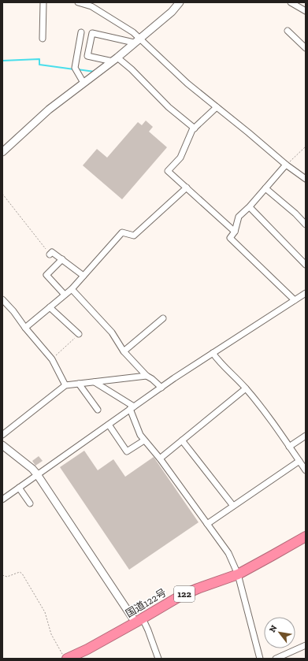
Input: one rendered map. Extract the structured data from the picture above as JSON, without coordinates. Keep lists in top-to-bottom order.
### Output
{
  "streets": {
    "highway": ["122", "国道122号"]
  },
  "north": "top left"
}
